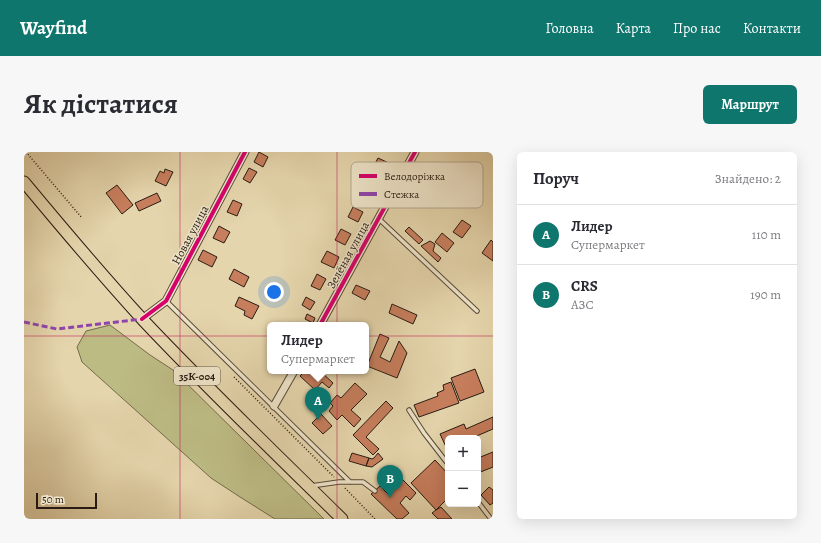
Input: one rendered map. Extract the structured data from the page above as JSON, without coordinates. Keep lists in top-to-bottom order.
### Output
{
  "streets": {
    "main road": ["35К-004"],
    "street": ["Новая улица", "Зелёная улица"]
  },
  "crossings": [
    ["Новая улица", "35К-004"]
  ],
  "legend": ["Велодоріжка", "Стежка"],
  "scale_bar": "50 m",
  "page": {
    "header": "Wayfind",
    "nav": [
      "Головна",
      "Карта",
      "Про нас",
      "Контакти"
    ],
    "title": "Як дістатися",
    "buttons": "Маршрут",
    "heading": ["Поруч", "Знайдено: 2"],
    "list": [
      {
        "mark": "A",
        "name": "Лидер",
        "note": "Супермаркет",
        "value": "110 m"
      },
      {
        "mark": "B",
        "name": "CRS",
        "note": "АЗС",
        "value": "190 m"
      }
    ],
    "popup": ["Лидер", "Супермаркет"],
    "pins": ["A", "B"],
    "map_buttons": ["+", "−"],
    "scale": "50 m"
  }
}
